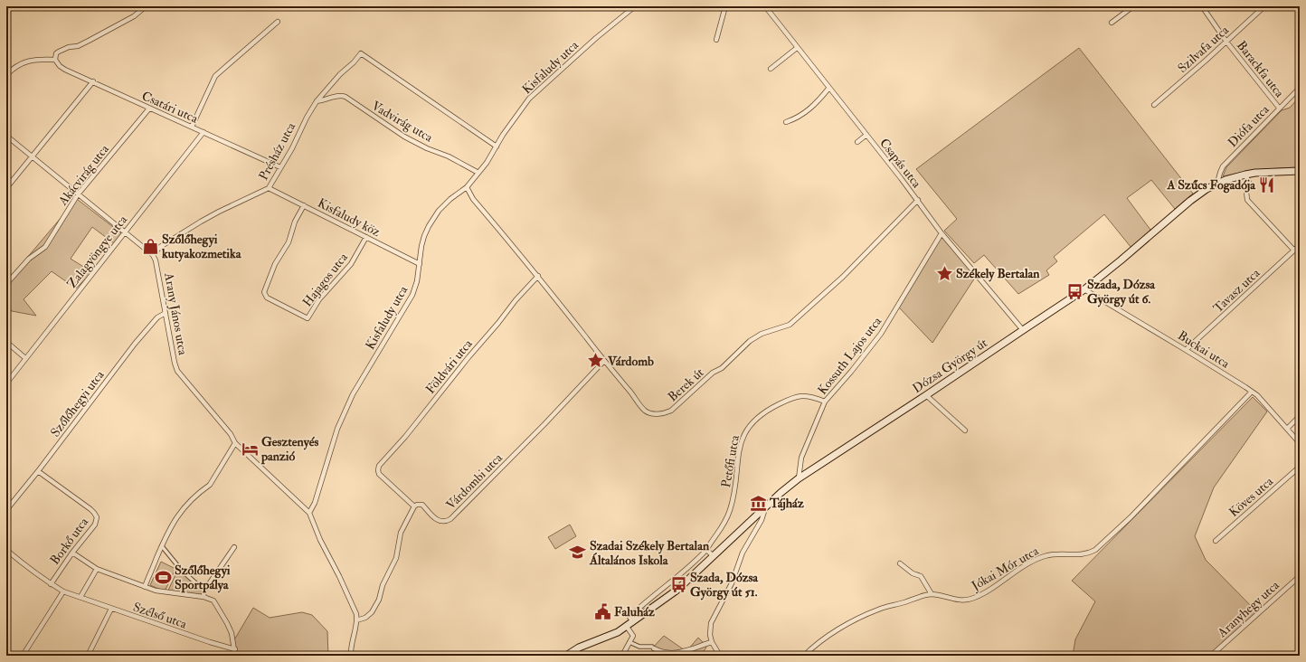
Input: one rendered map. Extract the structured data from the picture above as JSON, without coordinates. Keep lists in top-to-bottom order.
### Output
{
  "streets": {
    "main road": ["Dózsa György út"],
    "street": [
      "Szilvafa utca",
      "Kisfaludy utca",
      "Barackfa utca",
      "Csatári utca",
      "Vadvirág utca",
      "Diófa utca",
      "Présház utca",
      "Csapás utca",
      "Akácvirág utca",
      "Kisfaludy köz",
      "Zalagyöngye utca",
      "Hajagos utca",
      "Tavasz utca",
      "Arany János utca",
      "Buckai utca",
      "Kossuth Lajos utca",
      "Földvári utca",
      "Berek út",
      "Szőlőhegyi utca",
      "Petőfi utca",
      "Várdombi utca",
      "Köves utca",
      "Borkő utca",
      "Jókai Mór utca",
      "Aranyhegy utca",
      "Szélső utca"
    ]
  },
  "crossings": [
    ["Szilvafa utca", "Barackfa utca"],
    ["Kisfaludy utca", "Vadvirág utca"],
    ["Kisfaludy utca", "Présház utca"],
    ["Kisfaludy utca", "Kisfaludy köz"],
    ["Kisfaludy utca", "Arany János utca"],
    ["Kisfaludy utca", "Berek út"],
    ["Barackfa utca", "Diófa utca"],
    ["Csatári utca", "Présház utca"],
    ["Csatári utca", "Akácvirág utca"],
    ["Csatári utca", "Zalagyöngye utca"],
    ["Vadvirág utca", "Présház utca"],
    ["Diófa utca", "Dózsa György út"],
    ["Présház utca", "Kisfaludy köz"],
    ["Présház utca", "Arany János utca"],
    ["Csapás utca", "Kossuth Lajos utca"],
    ["Csapás utca", "Dózsa György út"],
    ["Csapás utca", "Berek út"],
    ["Kisfaludy köz", "Hajagos utca"],
    ["Tavasz utca", "Buckai utca"],
    ["Arany János utca", "Szőlőhegyi utca"],
    ["Buckai utca", "Dózsa György út"],
    ["Buckai utca", "Jókai Mór utca"],
    ["Kossuth Lajos utca", "Dózsa György út"],
    ["Kossuth Lajos utca", "Petőfi utca"],
    ["Földvári utca", "Berek út"],
    ["Földvári utca", "Várdombi utca"],
    ["Berek út", "Várdombi utca"],
    ["Szőlőhegyi utca", "Borkő utca"],
    ["Borkő utca", "Szélső utca"]
  ],
  "places": {
    "restaurant": ["A Szűcs Fogadója"],
    "shop": ["Szőlőhegyi kutyakozmetika"],
    "place": ["Székely Bertalan", "Várdomb"],
    "bus stop": ["Szada, Dózsa György út 6.", "Szada, Dózsa György út 51."],
    "hotel": ["Gesztenyés panzió"],
    "museum": ["Tájház"],
    "school or university": ["Szadai Székely Bertalan Általános Iskola"],
    "sports": ["Szőlőhegyi Sportpálya"],
    "public building": ["Faluház"]
  }
}
